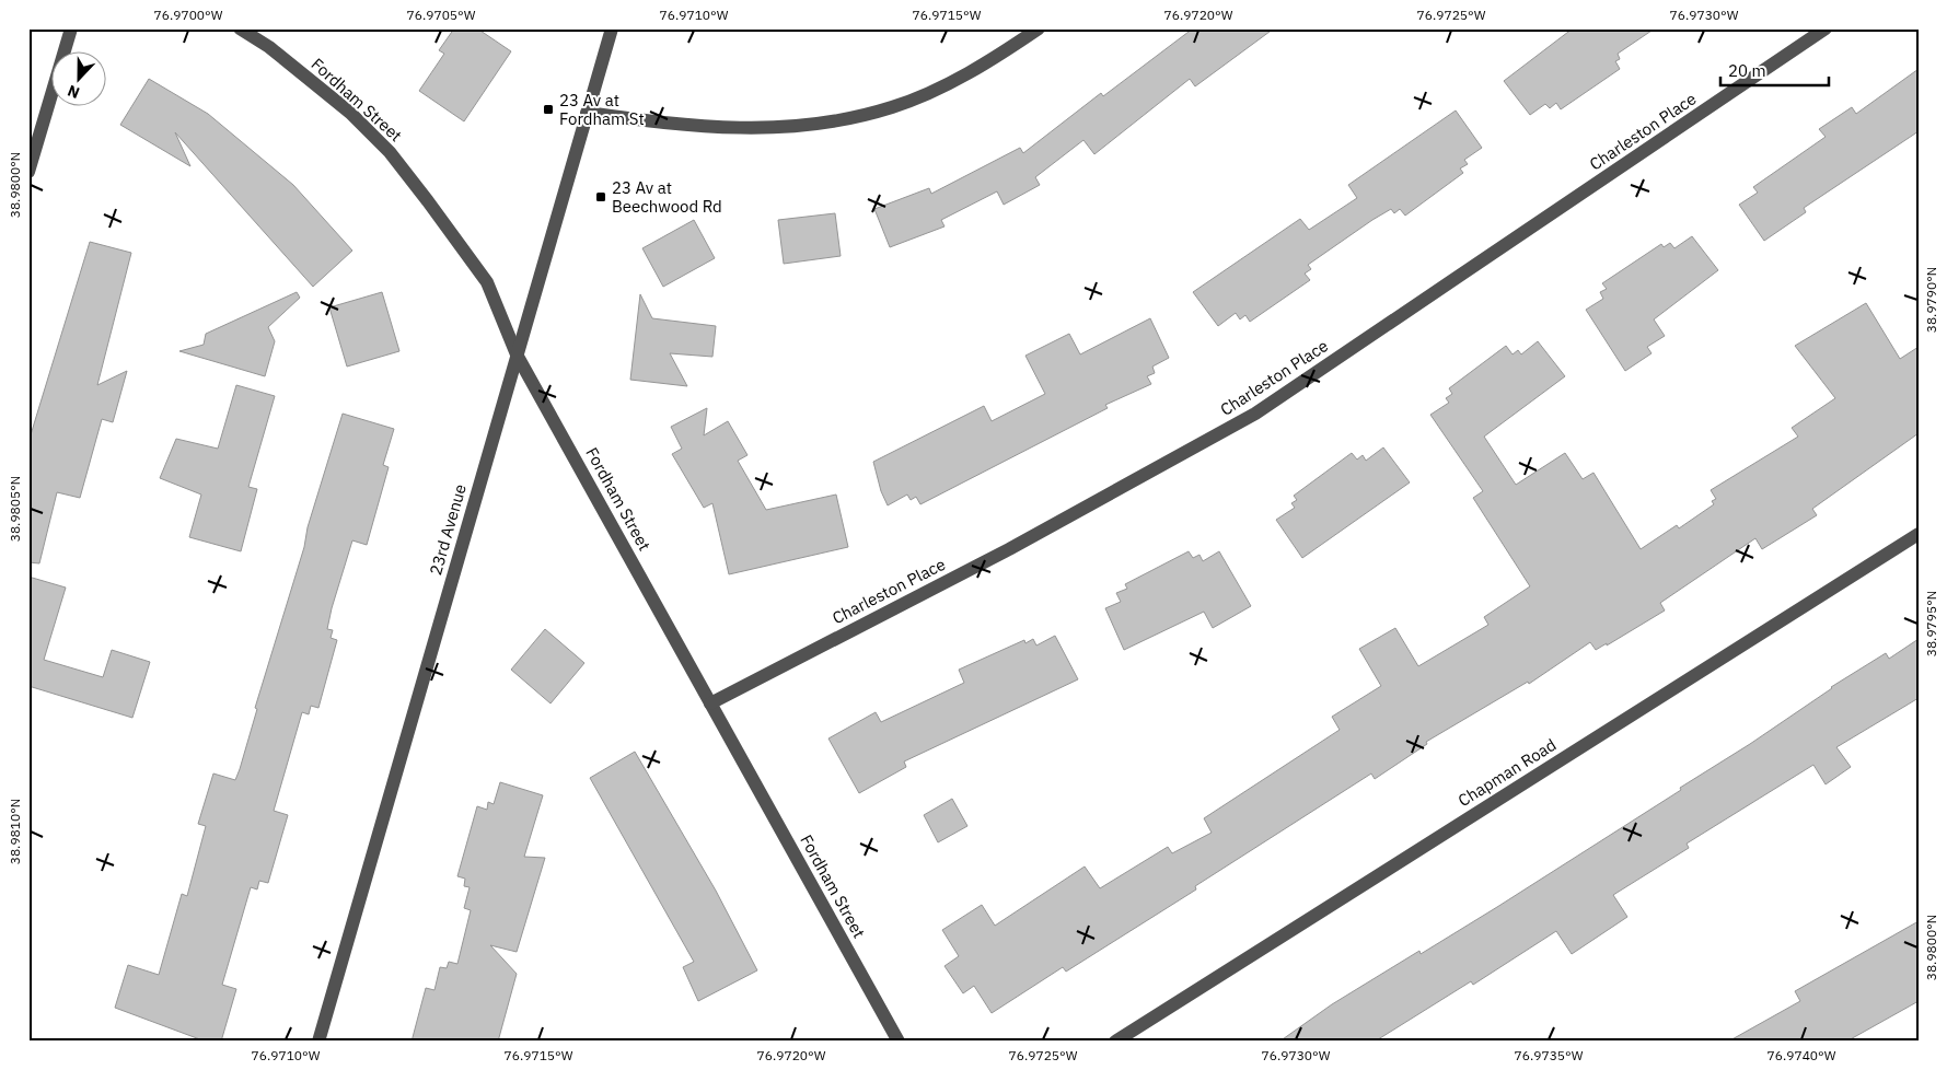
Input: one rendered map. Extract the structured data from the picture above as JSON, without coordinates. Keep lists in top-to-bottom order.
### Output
{
  "streets": {
    "street": [
      "Fordham Street",
      "Charleston Place",
      "23rd Avenue",
      "Chapman Road"
    ]
  },
  "crossings": [
    ["Fordham Street", "Charleston Place"],
    ["Fordham Street", "23rd Avenue"]
  ],
  "places": {
    "transit": ["23 Av at Fordham St", "23 Av at Beechwood Rd"]
  },
  "scale_bar": "20 m",
  "north": "bottom",
  "coordinates": [
    "76.9700°W",
    "76.9705°W",
    "76.9710°W",
    "76.9715°W",
    "76.9720°W",
    "76.9725°W",
    "76.9730°W",
    "38.9800°N",
    "38.9790°N",
    "38.9805°N",
    "38.9795°N",
    "38.9810°N",
    "76.9735°W",
    "76.9740°W"
  ]
}
